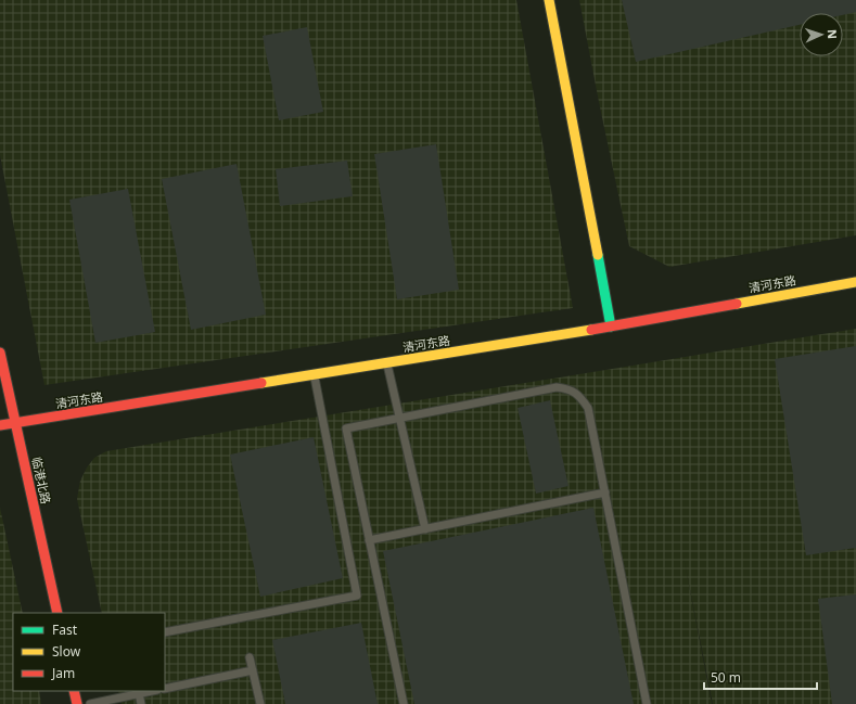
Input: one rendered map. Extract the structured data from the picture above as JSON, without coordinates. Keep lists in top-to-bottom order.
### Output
{
  "streets": {
    "street": ["清河东路", "临港北路"]
  },
  "crossings": [
    ["清河东路", "临港北路"]
  ],
  "legend": ["Fast", "Slow", "Jam"],
  "scale_bar": "50 m",
  "north": "right"
}
